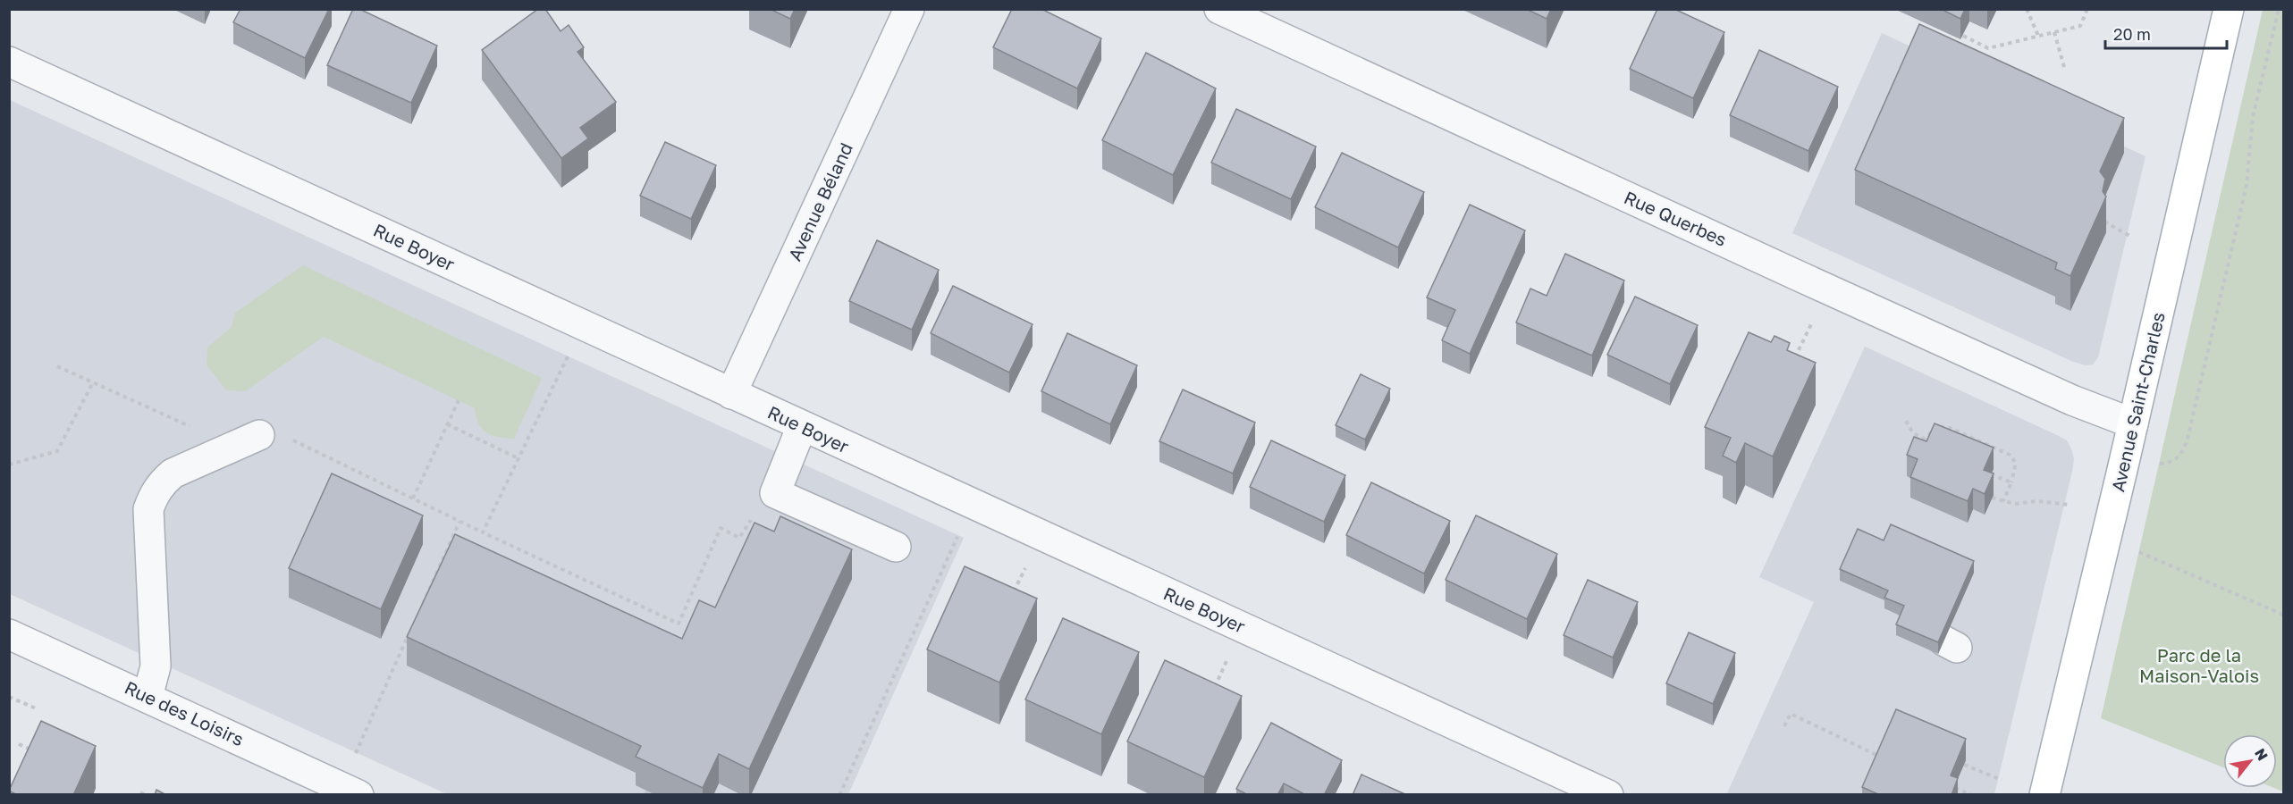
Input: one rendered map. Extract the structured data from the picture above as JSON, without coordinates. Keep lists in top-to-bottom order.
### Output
{
  "streets": {
    "main road": ["Avenue Saint-Charles"],
    "street": [
      "Avenue Béland",
      "Rue Querbes",
      "Rue Boyer",
      "Rue des Loisirs"
    ]
  },
  "crossings": [
    ["Avenue Béland", "Rue Boyer"],
    ["Rue Querbes", "Avenue Saint-Charles"]
  ],
  "parks": ["Parc de la Maison-Valois"],
  "scale_bar": "20 m",
  "north": "top right"
}
